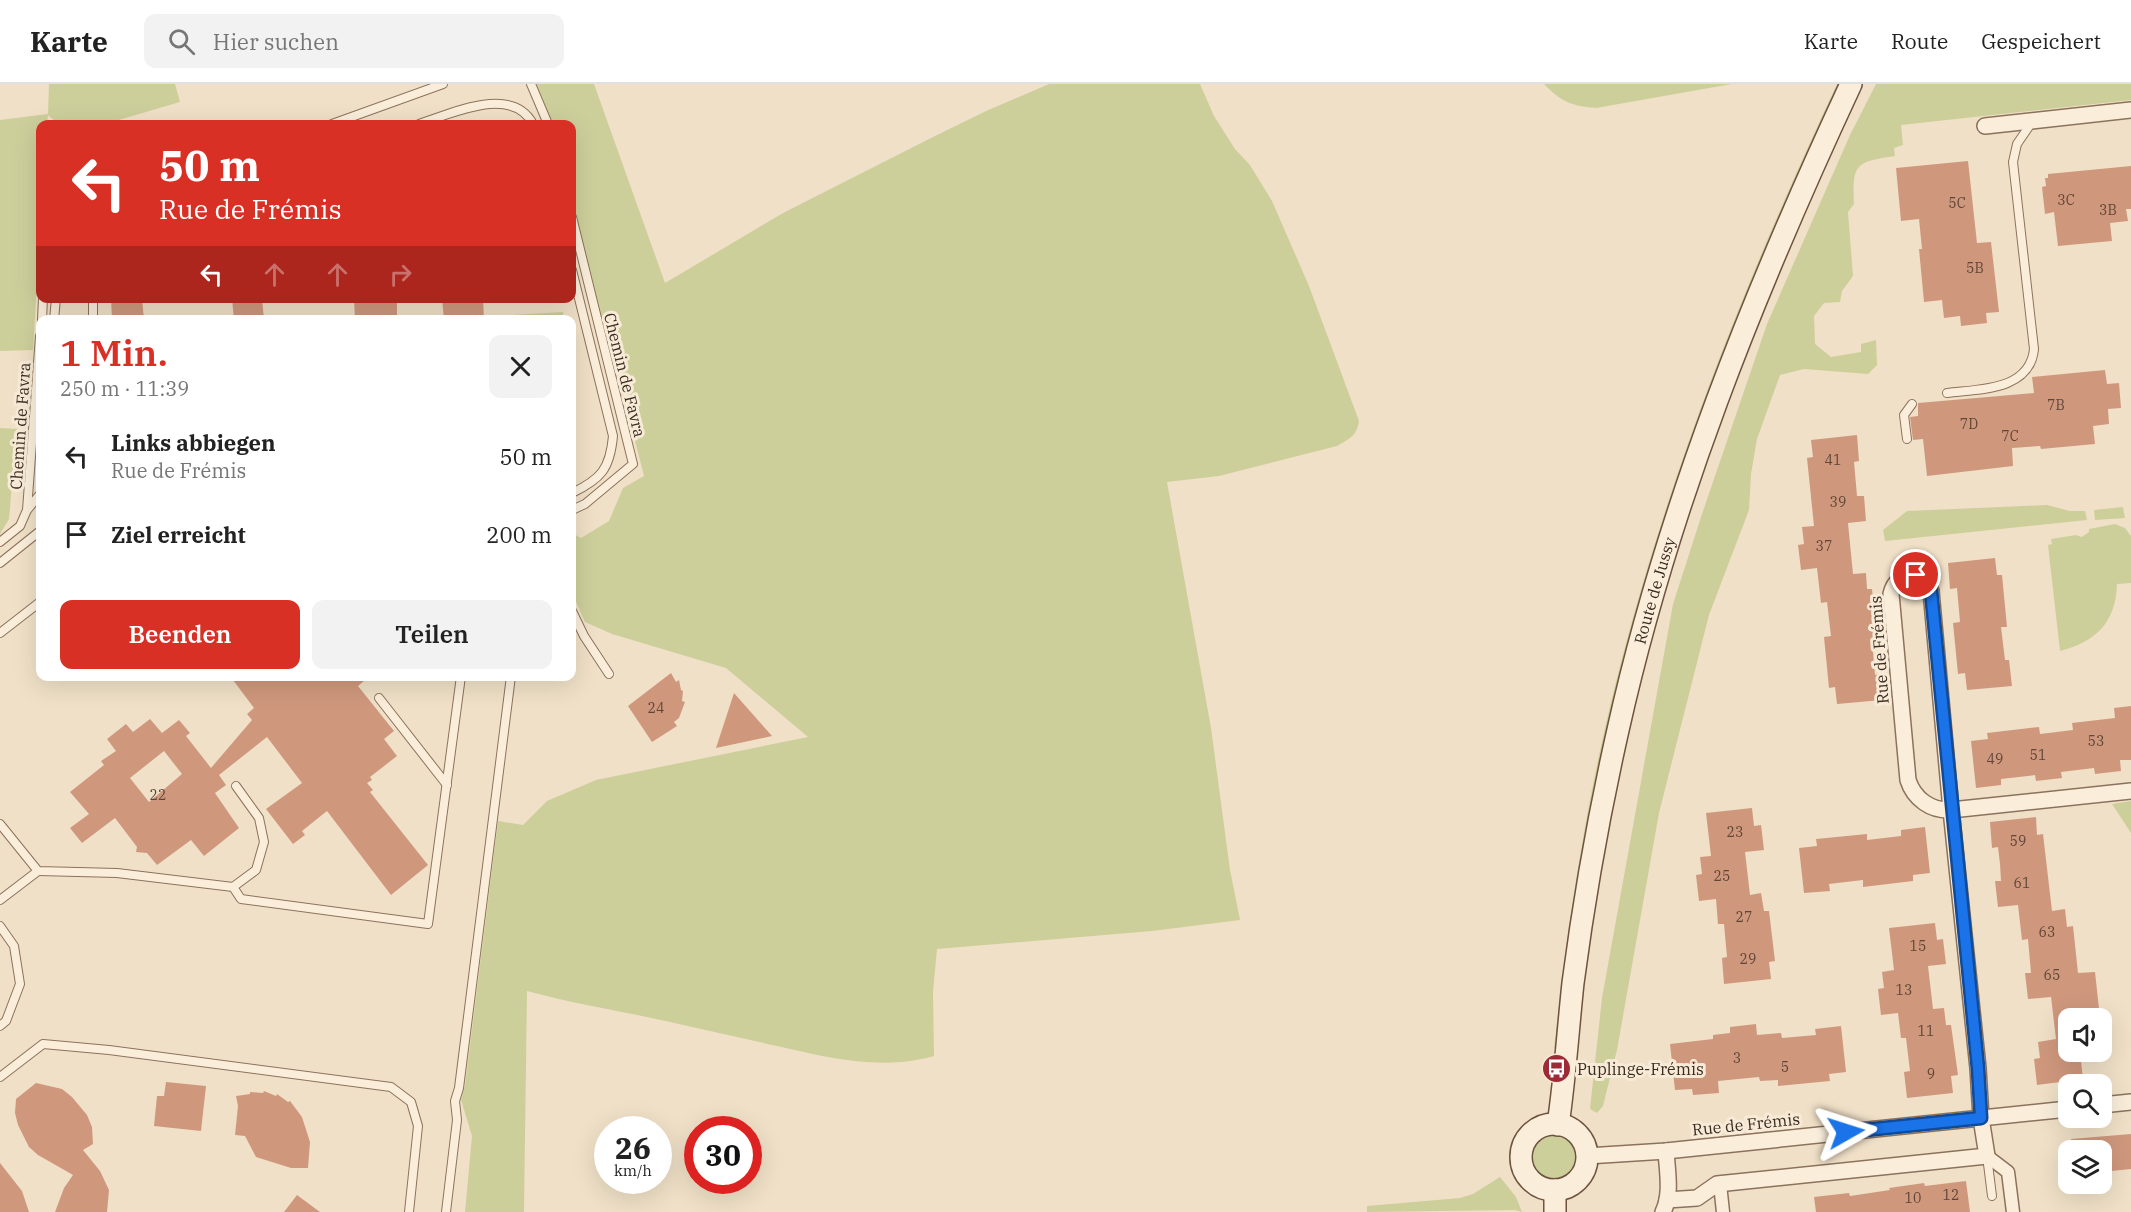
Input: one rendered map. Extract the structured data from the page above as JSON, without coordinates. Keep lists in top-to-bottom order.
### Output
{
  "streets": {
    "main road": ["Route de Jussy"],
    "street": ["Rue de Frémis"],
    "lane": ["Chemin de Favra"]
  },
  "crossings": [
    ["Route de Jussy", "Rue de Frémis"]
  ],
  "places": {
    "bus stop": ["Puplinge-Frémis"]
  },
  "house_numbers": [
    "3C",
    "5C",
    "3B",
    "5B",
    "7B",
    "7D",
    "7C",
    "41",
    "39",
    "37",
    "24",
    "53",
    "51",
    "49",
    "22",
    "23",
    "59",
    "25",
    "61",
    "27",
    "63",
    "15",
    "29",
    "65",
    "13",
    "11",
    "3",
    "5",
    "9",
    "12",
    "10"
  ],
  "page": {
    "header": "Karte",
    "search": "Hier suchen",
    "nav": ["Karte", "Route", "Gespeichert"],
    "turn": ["50 m", "Rue de Frémis"],
    "heading": ["1 Min.", "250 m · 11:39"],
    "list": [
      {
        "name": "Links abbiegen",
        "note": "Rue de Frémis",
        "value": "50 m"
      },
      {
        "name": "Ziel erreicht",
        "value": "200 m"
      }
    ],
    "buttons": ["Beenden", "Teilen"],
    "speed": "26 km/h",
    "limit": "30"
  }
}
